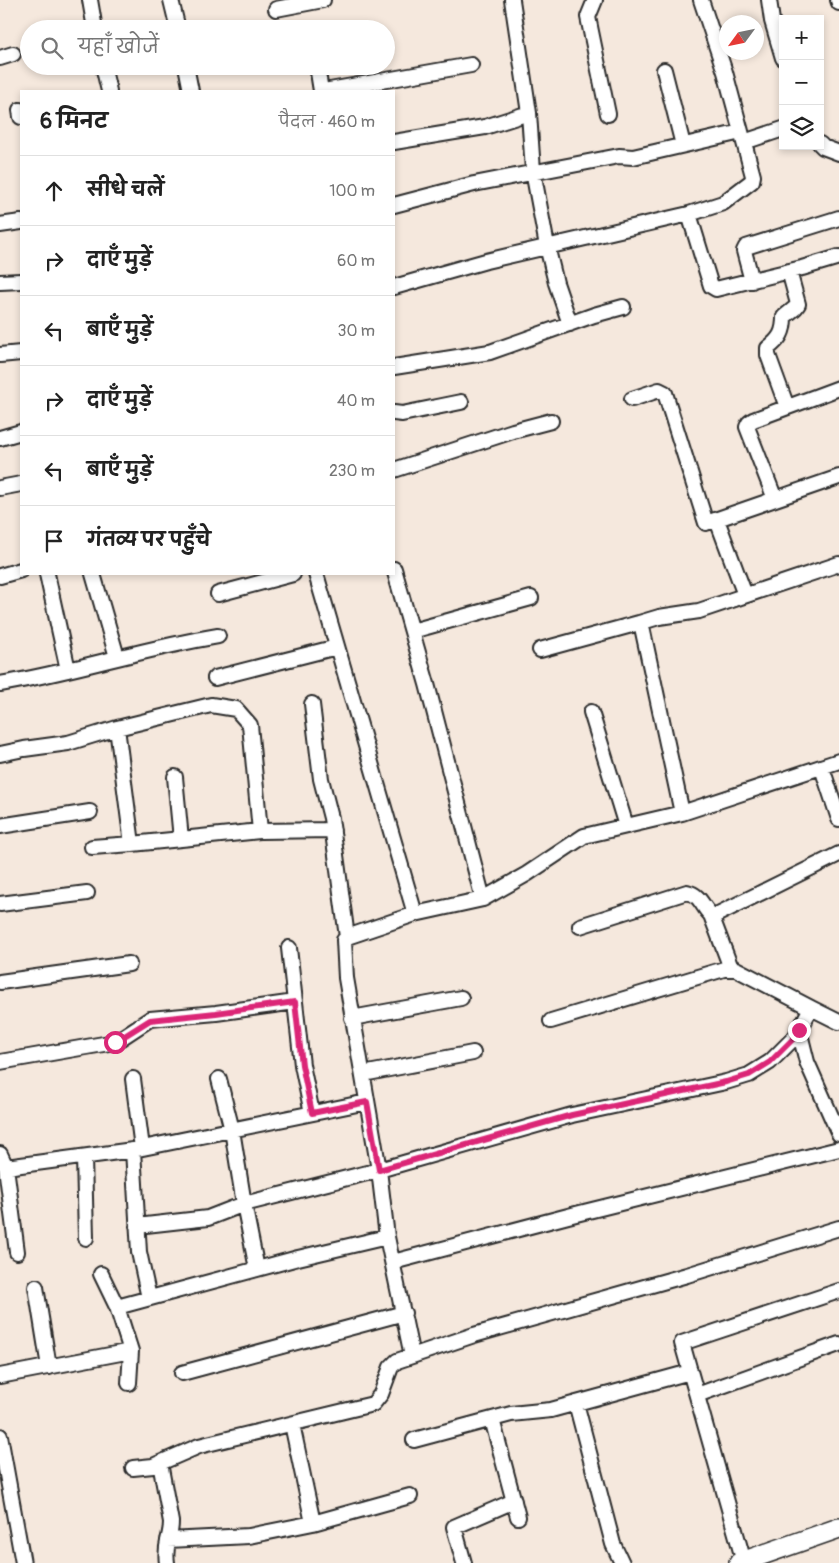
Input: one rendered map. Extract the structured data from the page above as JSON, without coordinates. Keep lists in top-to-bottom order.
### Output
{
  "north": "bottom left",
  "page": {
    "map_buttons": ["+", "−"],
    "search": "यहाँ खोजें",
    "heading": ["6 मिनट", "पैदल · 460 m"],
    "list": [
      ["सीधे चलें", "100 m"],
      ["दाएँ मुड़ें", "60 m"],
      ["बाएँ मुड़ें", "30 m"],
      ["दाएँ मुड़ें", "40 m"],
      ["बाएँ मुड़ें", "230 m"],
      "गंतव्य पर पहुँचे"
    ]
  }
}
